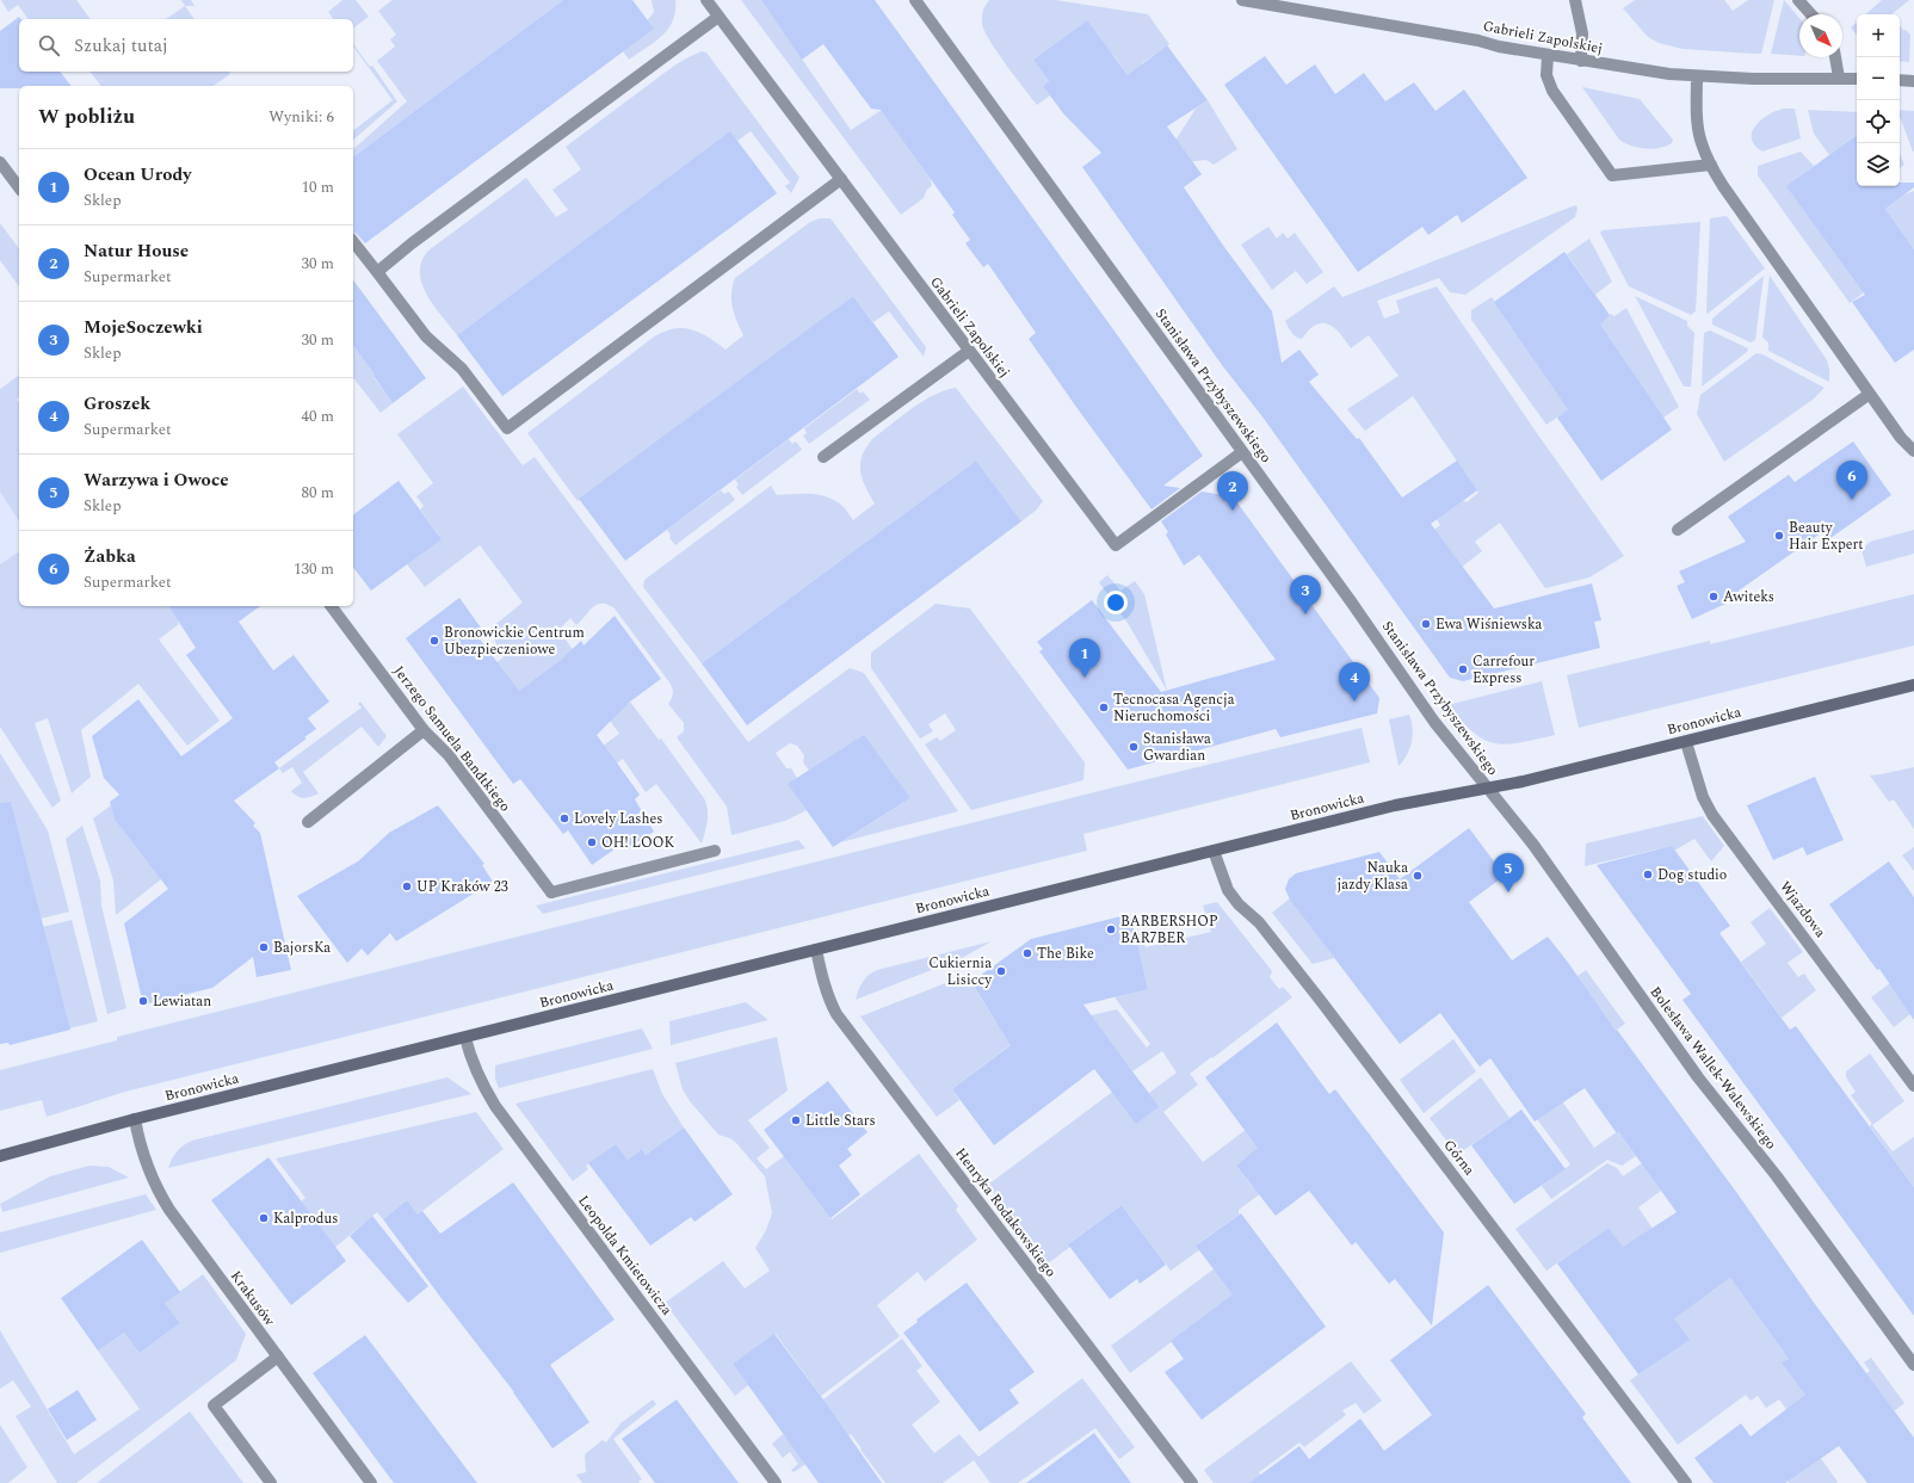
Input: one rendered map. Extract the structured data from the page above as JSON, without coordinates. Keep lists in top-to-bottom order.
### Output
{
  "streets": {
    "street": [
      "Gabrieli Zapolskiej",
      "Stanisława Przybyszewskiego",
      "Bronowicka",
      "Jerzego Samuela Bandtkiego",
      "Wjazdowa",
      "Bolesława Wallek-Walewskiego",
      "Górna",
      "Henryka Rodakowskiego",
      "Leopolda Kmietowicza",
      "Krakusów"
    ]
  },
  "crossings": [
    ["Gabrieli Zapolskiej", "Stanisława Przybyszewskiego"],
    ["Stanisława Przybyszewskiego", "Bronowicka"],
    ["Stanisława Przybyszewskiego", "Bolesława Wallek-Walewskiego"],
    ["Bronowicka", "Wjazdowa"],
    ["Bronowicka", "Bolesława Wallek-Walewskiego"],
    ["Bronowicka", "Górna"],
    ["Bronowicka", "Henryka Rodakowskiego"],
    ["Bronowicka", "Leopolda Kmietowicza"],
    ["Bronowicka", "Krakusów"]
  ],
  "places": [
    "Beauty Hair Expert",
    "Awiteks",
    "Ewa Wiśniewska",
    "Bronowickie Centrum Ubezpieczeniowe",
    "Carrefour Express",
    "Tecnocasa Agencja Nieruchomości",
    "Stanisława Gwardian",
    "Lovely Lashes",
    "OH! LOOK",
    "Dog studio",
    "Nauka jazdy Klasa",
    "UP Kraków 23",
    "BARBERSHOP BAR7BER",
    "BajorsKa",
    "The Bike",
    "Cukiernia Lisiccy",
    "Lewiatan",
    "Little Stars",
    "Kalprodus"
  ],
  "north": "bottom right",
  "page": {
    "map_buttons": ["+", "−"],
    "search": "Szukaj tutaj",
    "heading": ["W pobliżu", "Wyniki: 6"],
    "list": [
      {
        "mark": "1",
        "name": "Ocean Urody",
        "note": "Sklep",
        "value": "10 m"
      },
      {
        "mark": "2",
        "name": "Natur House",
        "note": "Supermarket",
        "value": "30 m"
      },
      {
        "mark": "3",
        "name": "MojeSoczewki",
        "note": "Sklep",
        "value": "30 m"
      },
      {
        "mark": "4",
        "name": "Groszek",
        "note": "Supermarket",
        "value": "40 m"
      },
      {
        "mark": "5",
        "name": "Warzywa i Owoce",
        "note": "Sklep",
        "value": "80 m"
      },
      {
        "mark": "6",
        "name": "Żabka",
        "note": "Supermarket",
        "value": "130 m"
      }
    ],
    "pins": [
      "6",
      "2",
      "3",
      "1",
      "4",
      "5"
    ]
  }
}
